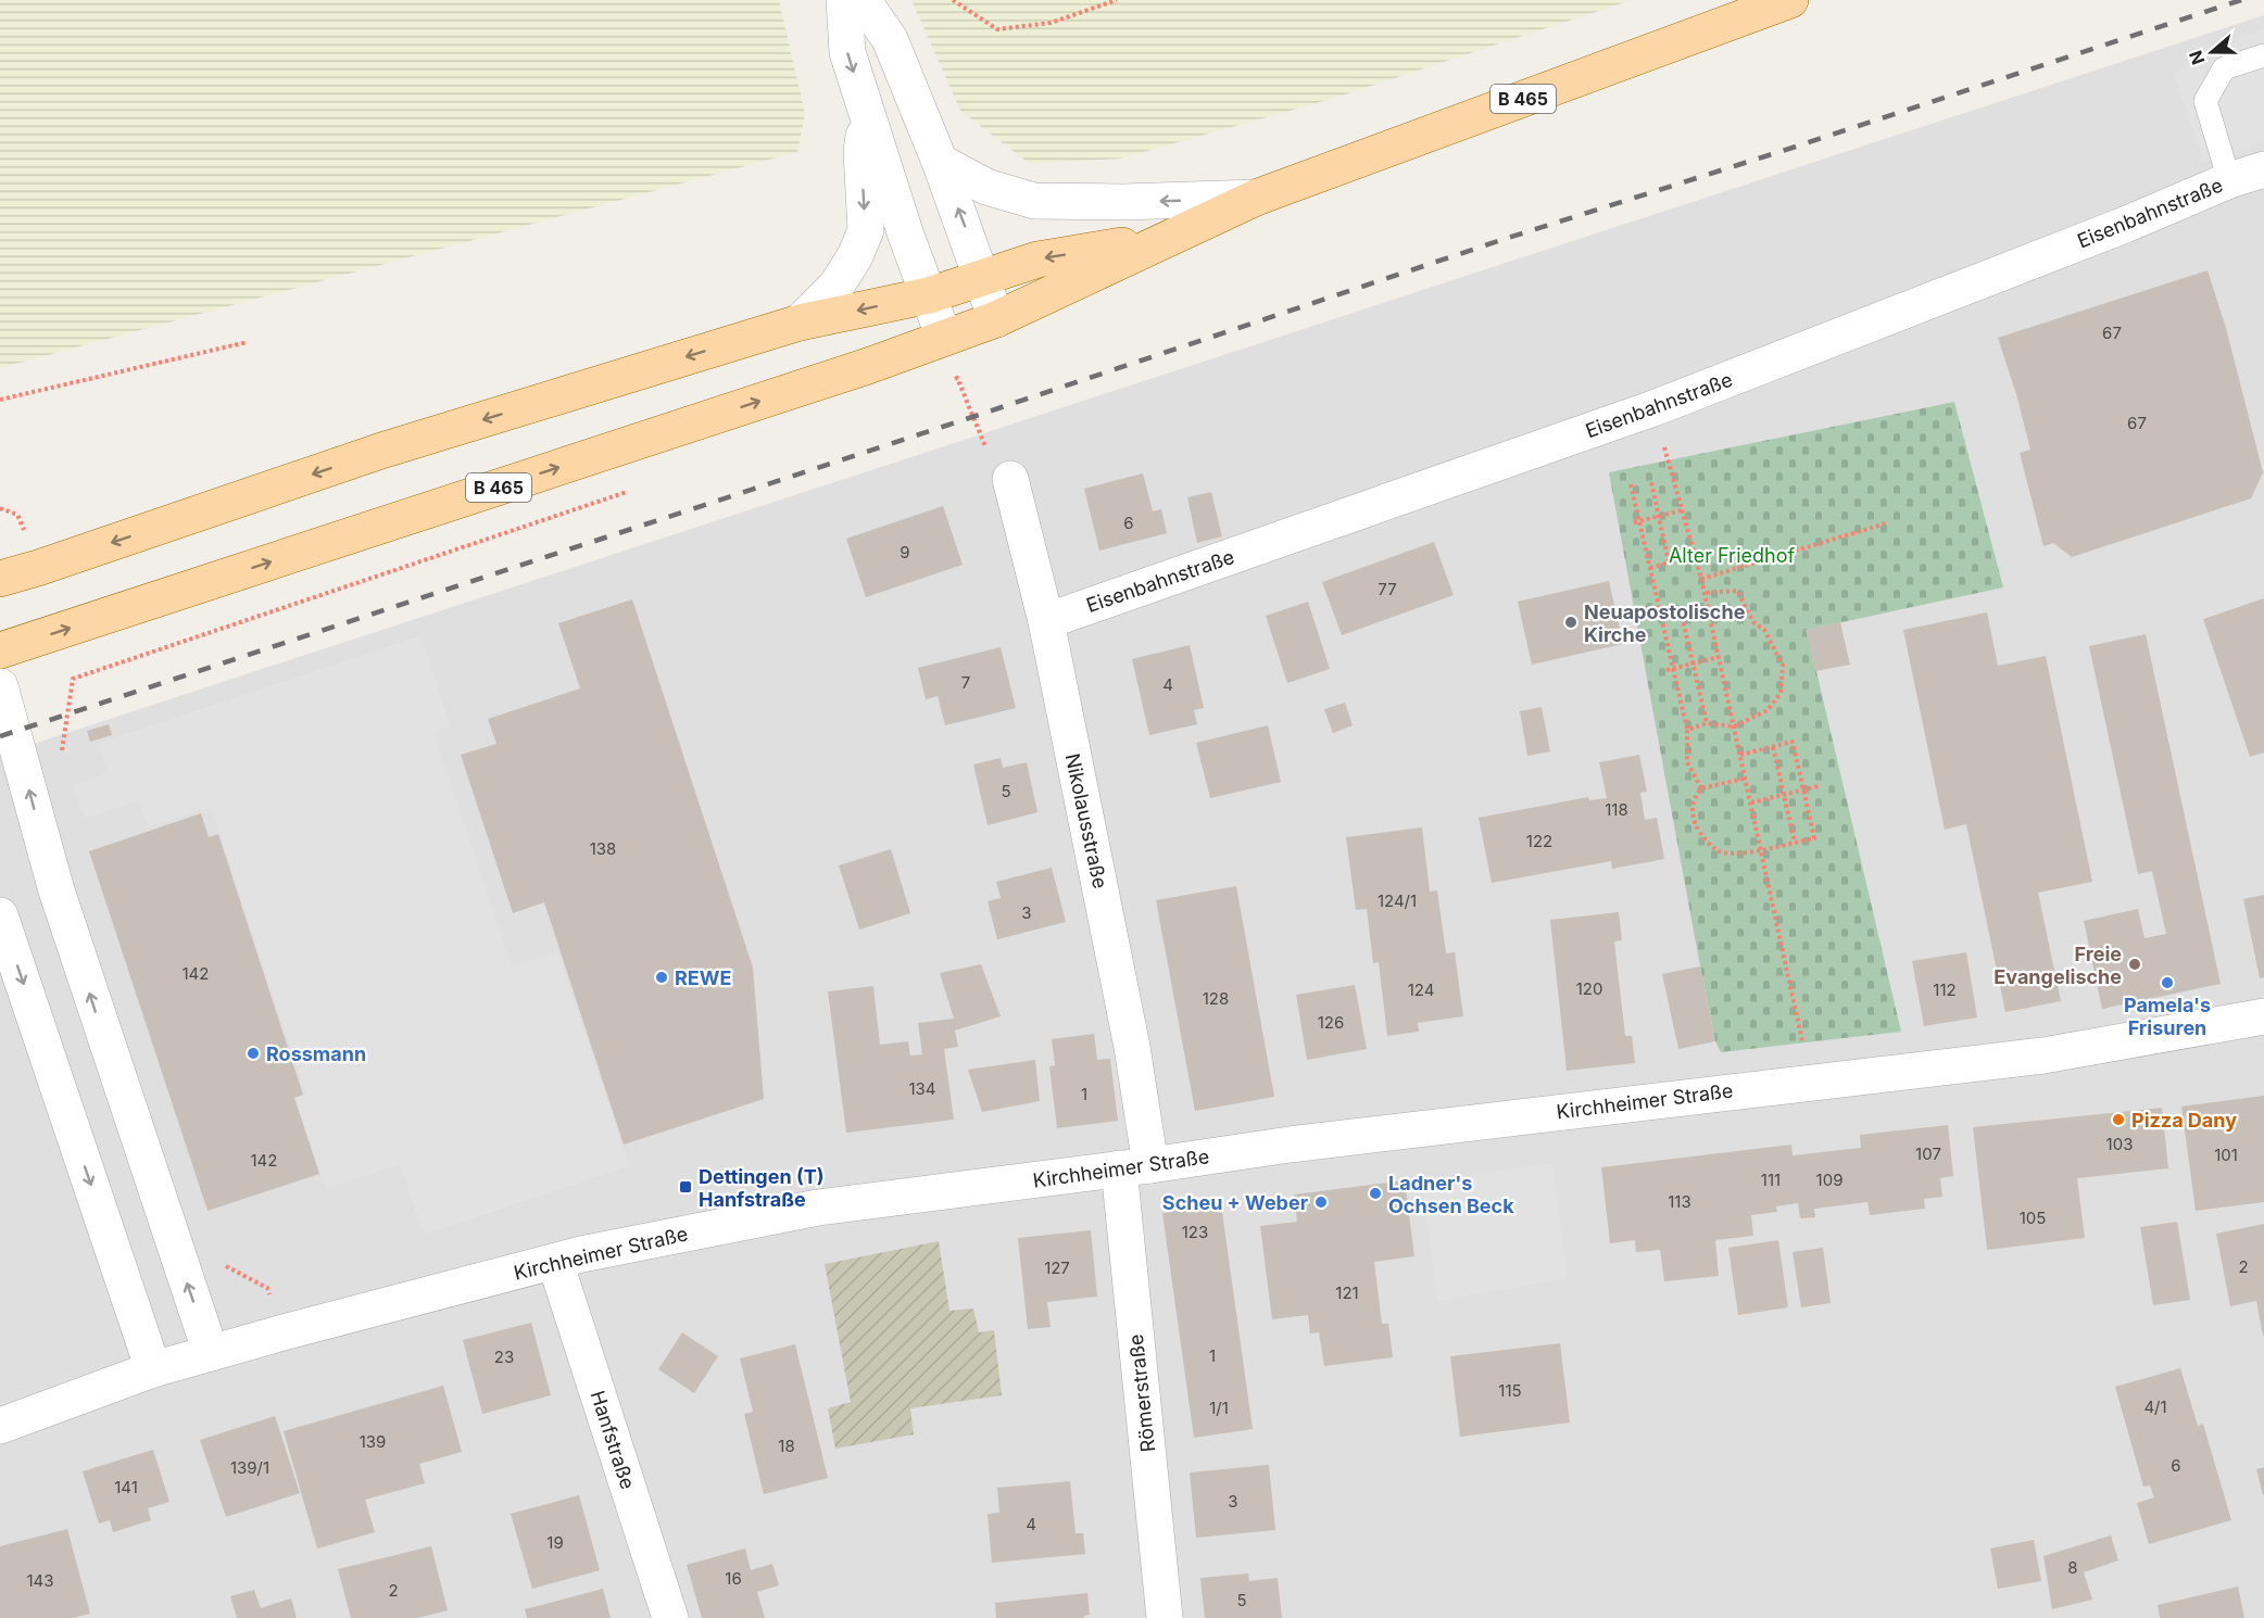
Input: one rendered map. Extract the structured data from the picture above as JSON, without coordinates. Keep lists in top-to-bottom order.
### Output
{
  "streets": {
    "main road": ["B 465"],
    "street": [
      "Eisenbahnstraße",
      "Nikolausstraße",
      "Kirchheimer Straße",
      "Römerstraße",
      "Hanfstraße"
    ]
  },
  "crossings": [
    ["Eisenbahnstraße", "Nikolausstraße"],
    ["Nikolausstraße", "Kirchheimer Straße"],
    ["Nikolausstraße", "Römerstraße"],
    ["Kirchheimer Straße", "Römerstraße"],
    ["Kirchheimer Straße", "Hanfstraße"]
  ],
  "parks": ["Alter Friedhof"],
  "places": {
    "other": [
      "Neuapostolische Kirche",
      "Freie Evangelische",
      "REWE",
      "Pamela's Frisuren",
      "Rossmann",
      "Pizza Dany",
      "Ladner's Ochsen Beck",
      "Scheu + Weber"
    ],
    "transit": ["Dettingen (T) Hanfstraße"]
  },
  "house_numbers": [
    "67",
    "67",
    "6",
    "9",
    "77",
    "7",
    "4",
    "5",
    "118",
    "122",
    "138",
    "124/1",
    "3",
    "142",
    "120",
    "124",
    "112",
    "128",
    "126",
    "134",
    "1",
    "103",
    "107",
    "101",
    "142",
    "111",
    "109",
    "113",
    "105",
    "123",
    "2",
    "127",
    "121",
    "1",
    "23",
    "115",
    "4/1",
    "1/1",
    "139",
    "18",
    "6",
    "139/1",
    "141",
    "3",
    "4",
    "19",
    "8",
    "16",
    "143",
    "2",
    "5"
  ],
  "north": "left"
}
